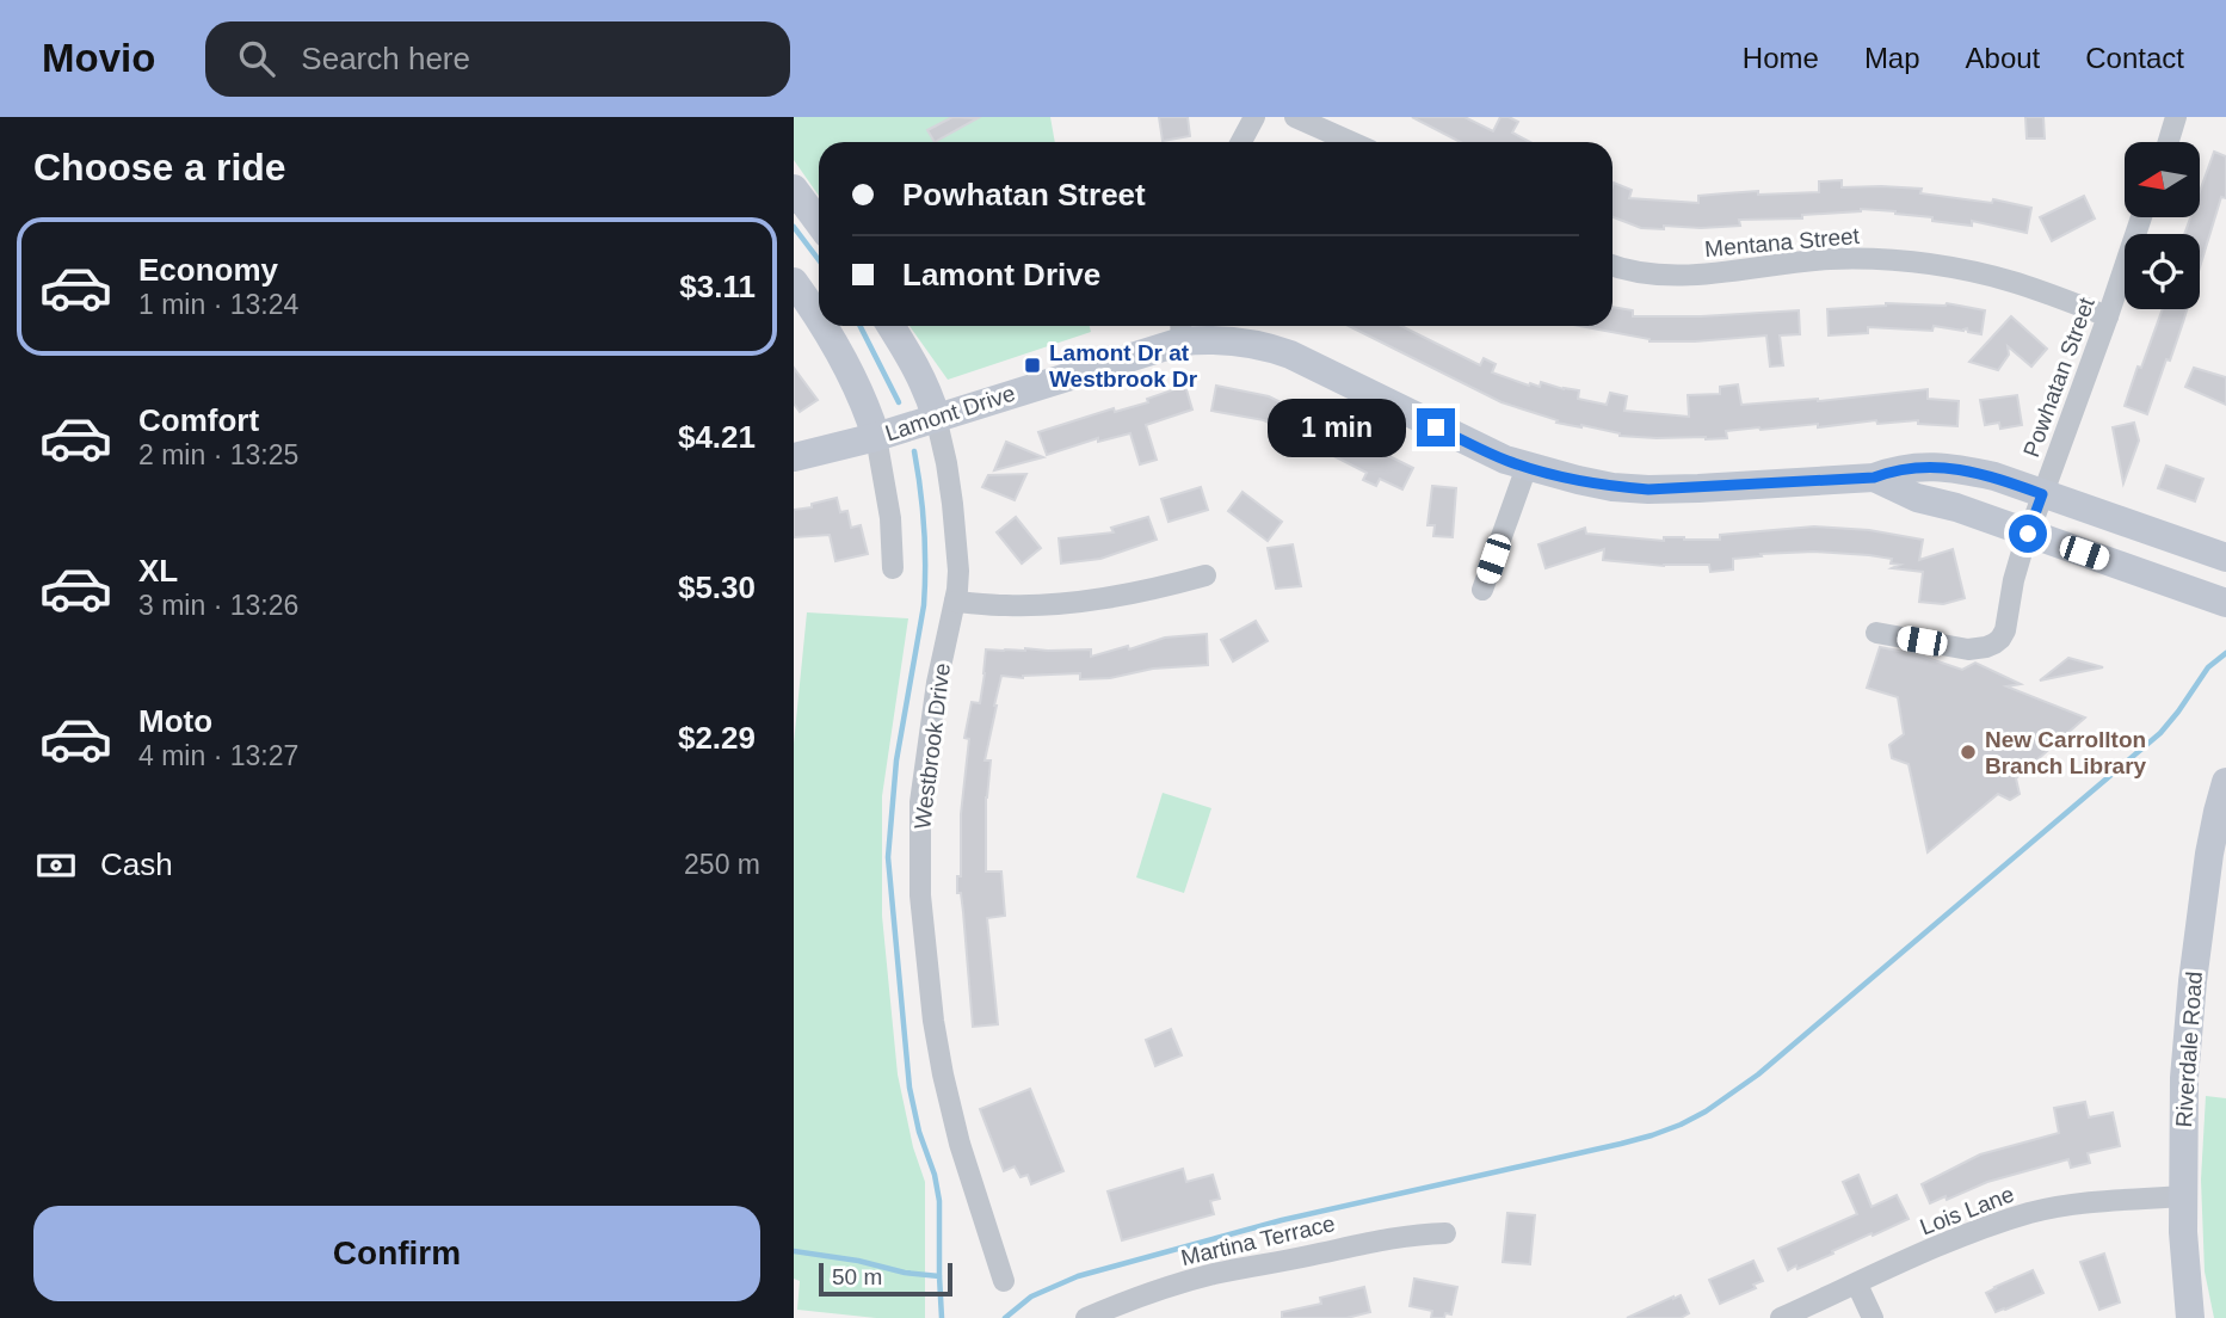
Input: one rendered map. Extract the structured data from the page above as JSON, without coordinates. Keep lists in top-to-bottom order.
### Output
{
  "streets": {
    "street": [
      "Mentana Street",
      "Powhatan Street",
      "Lamont Drive",
      "Westbrook Drive",
      "Riverdale Road",
      "Lois Lane",
      "Martina Terrace"
    ]
  },
  "crossings": [
    ["Mentana Street", "Powhatan Street"],
    ["Powhatan Street", "Lamont Drive"],
    ["Lamont Drive", "Westbrook Drive"],
    ["Riverdale Road", "Lois Lane"]
  ],
  "places": {
    "transit": ["Lamont Dr at Westbrook Dr"],
    "other": ["New Carrollton Branch Library"]
  },
  "scale_bar": "50 m",
  "north": "left",
  "page": {
    "header": "Movio",
    "search": "Search here",
    "nav": [
      "Home",
      "Map",
      "About",
      "Contact"
    ],
    "heading": "Choose a ride",
    "banner": ["Powhatan Street", "Lamont Drive"],
    "list": [
      {
        "name": "Economy",
        "note": "1 min · 13:24",
        "value": "$3.11"
      },
      {
        "name": "Comfort",
        "note": "2 min · 13:25",
        "value": "$4.21"
      },
      {
        "name": "XL",
        "note": "3 min · 13:26",
        "value": "$5.30"
      },
      {
        "name": "Moto",
        "note": "4 min · 13:27",
        "value": "$2.29"
      }
    ],
    "bubble": "1 min",
    "pay": ["Cash", "250 m"],
    "buttons": "Confirm",
    "scale": "50 m"
  }
}
